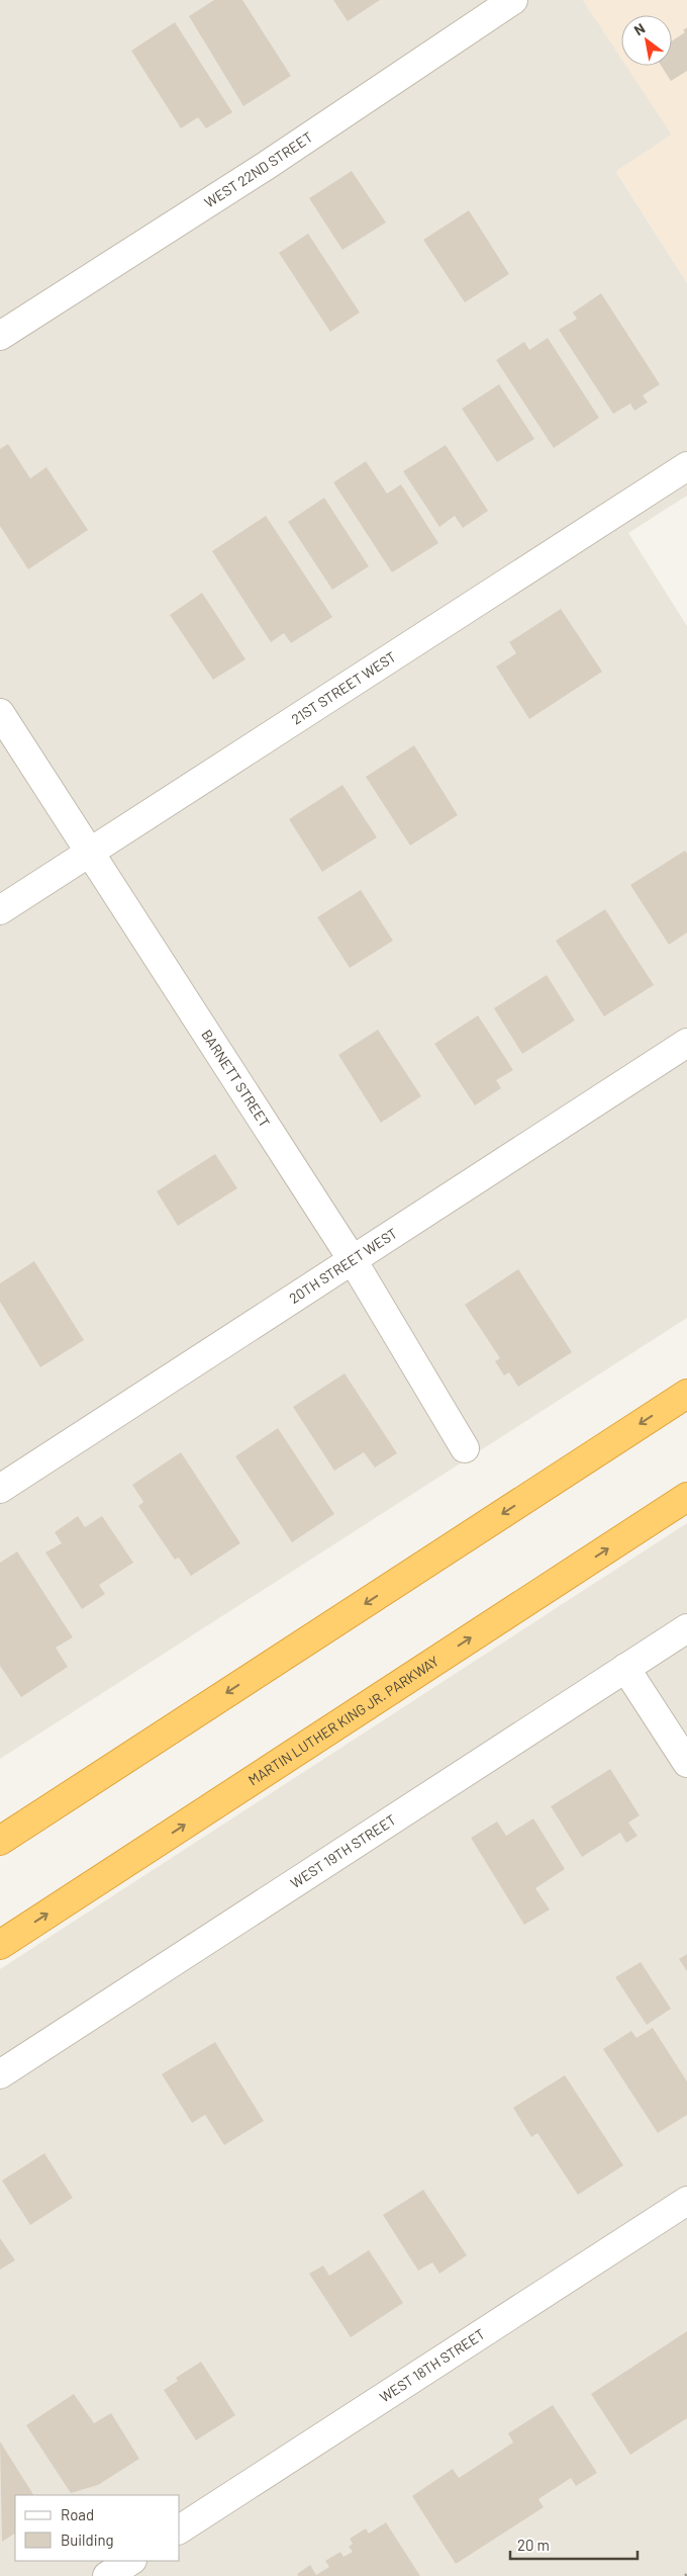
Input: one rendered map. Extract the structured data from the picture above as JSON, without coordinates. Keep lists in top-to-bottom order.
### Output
{
  "streets": {
    "highway": ["MARTIN LUTHER KING JR. PARKWAY"],
    "street": [
      "WEST 22ND STREET",
      "21ST STREET WEST",
      "BARNETT STREET",
      "20TH STREET WEST",
      "WEST 19TH STREET",
      "WEST 18TH STREET"
    ]
  },
  "crossings": [
    ["21ST STREET WEST", "BARNETT STREET"],
    ["BARNETT STREET", "20TH STREET WEST"]
  ],
  "legend": ["Road", "Building"],
  "scale_bar": "20 m",
  "north": "top left"
}
